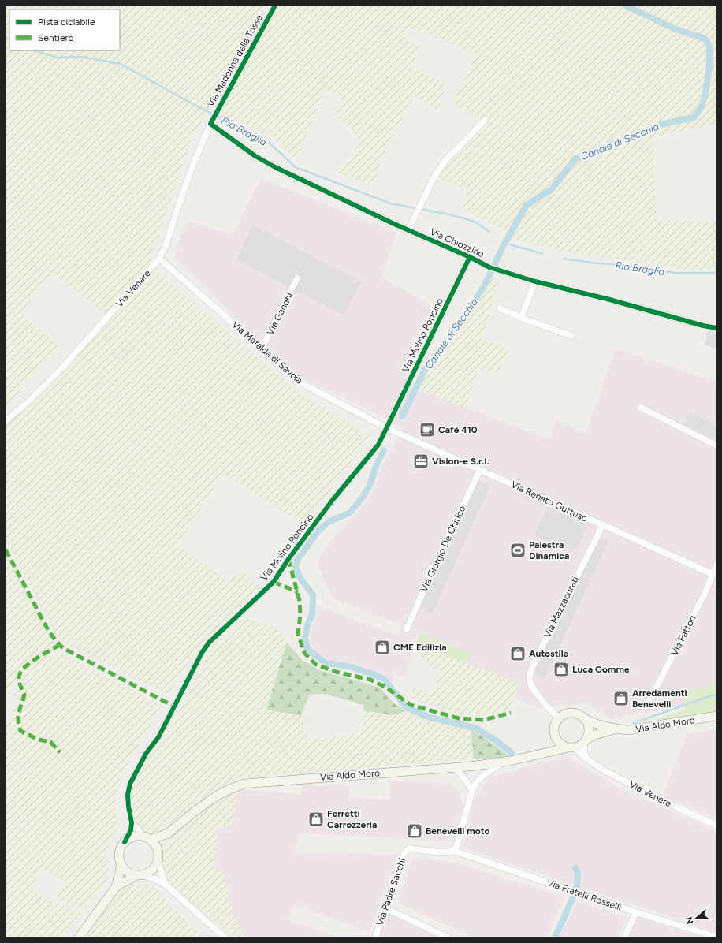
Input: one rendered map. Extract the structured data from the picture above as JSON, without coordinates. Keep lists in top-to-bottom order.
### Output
{
  "streets": {
    "main road": ["Via Aldo Moro"],
    "street": [
      "Via Madonna della Tosse",
      "Via Chiozzino",
      "Via Venere",
      "Via Gandhi",
      "Via Molino Poncino",
      "Via Mafalda di Savoia",
      "Via Renato Guttuso",
      "Via Giorgio De Chirico",
      "Via Mazzacurati",
      "Via Fattori",
      "Via Padre Sacchi",
      "Via Fratelli Rosselli"
    ]
  },
  "crossings": [
    ["Via Madonna della Tosse", "Via Chiozzino"],
    ["Via Madonna della Tosse", "Via Venere"],
    ["Via Chiozzino", "Via Venere"],
    ["Via Chiozzino", "Via Molino Poncino"],
    ["Via Venere", "Via Mafalda di Savoia"],
    ["Via Venere", "Via Mazzacurati"],
    ["Via Venere", "Via Aldo Moro"],
    ["Via Gandhi", "Via Mafalda di Savoia"],
    ["Via Molino Poncino", "Via Mafalda di Savoia"],
    ["Via Molino Poncino", "Via Renato Guttuso"],
    ["Via Molino Poncino", "Via Aldo Moro"],
    ["Via Mafalda di Savoia", "Via Renato Guttuso"],
    ["Via Renato Guttuso", "Via Giorgio De Chirico"],
    ["Via Renato Guttuso", "Via Mazzacurati"],
    ["Via Renato Guttuso", "Via Fattori"],
    ["Via Mazzacurati", "Via Aldo Moro"],
    ["Via Padre Sacchi", "Via Fratelli Rosselli"]
  ],
  "water": ["Rio Braglia", "Canale di Secchia"],
  "places": {
    "cafe": ["Cafè 410"],
    "office": ["Vision-e S.r.l."],
    "sports": ["Palestra Dinamica"],
    "shop": [
      "CME Edilizia",
      "Autostile",
      "Luca Gomme",
      "Arredamenti Benevelli",
      "Ferretti Carrozzeria",
      "Benevelli moto"
    ]
  },
  "legend": ["Pista ciclabile", "Sentiero"],
  "north": "left"
}
